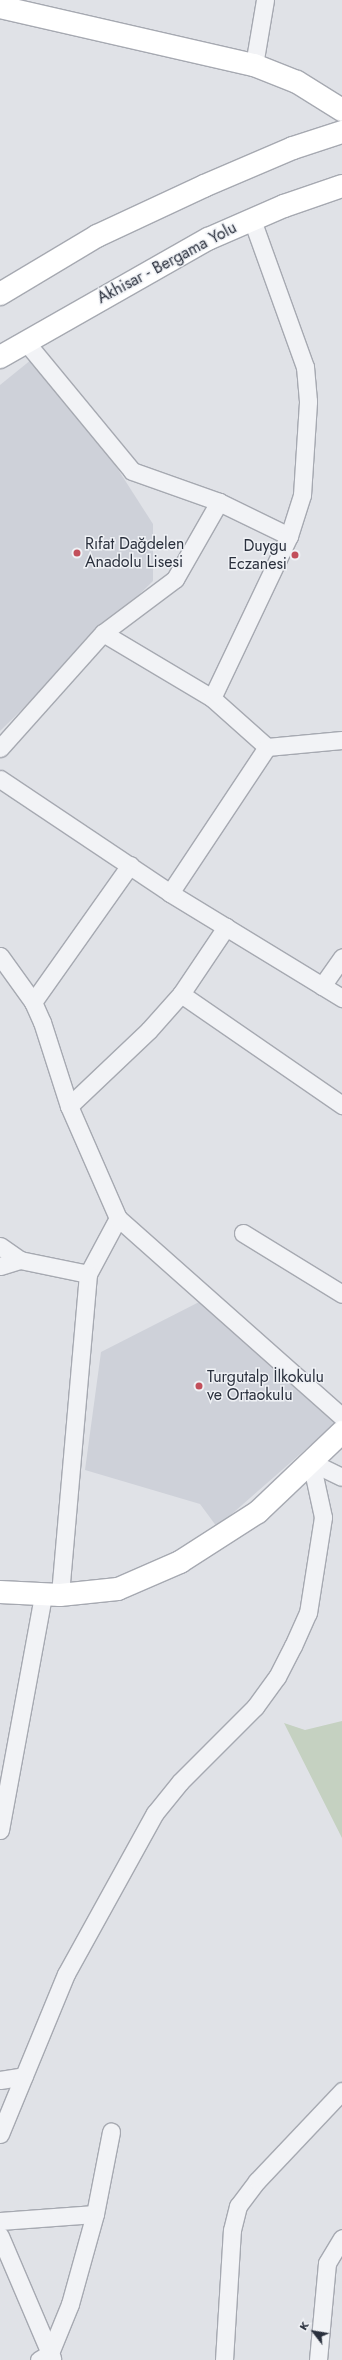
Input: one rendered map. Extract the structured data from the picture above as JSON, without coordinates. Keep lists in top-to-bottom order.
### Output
{
  "streets": {
    "main road": ["Akhisar - Bergama Yolu"]
  },
  "places": ["Rıfat Dağdelen Anadolu Lisesi", "Duygu Eczanesi", "Turgutalp İlkokulu ve Ortaokulu"],
  "north": "top left"
}
